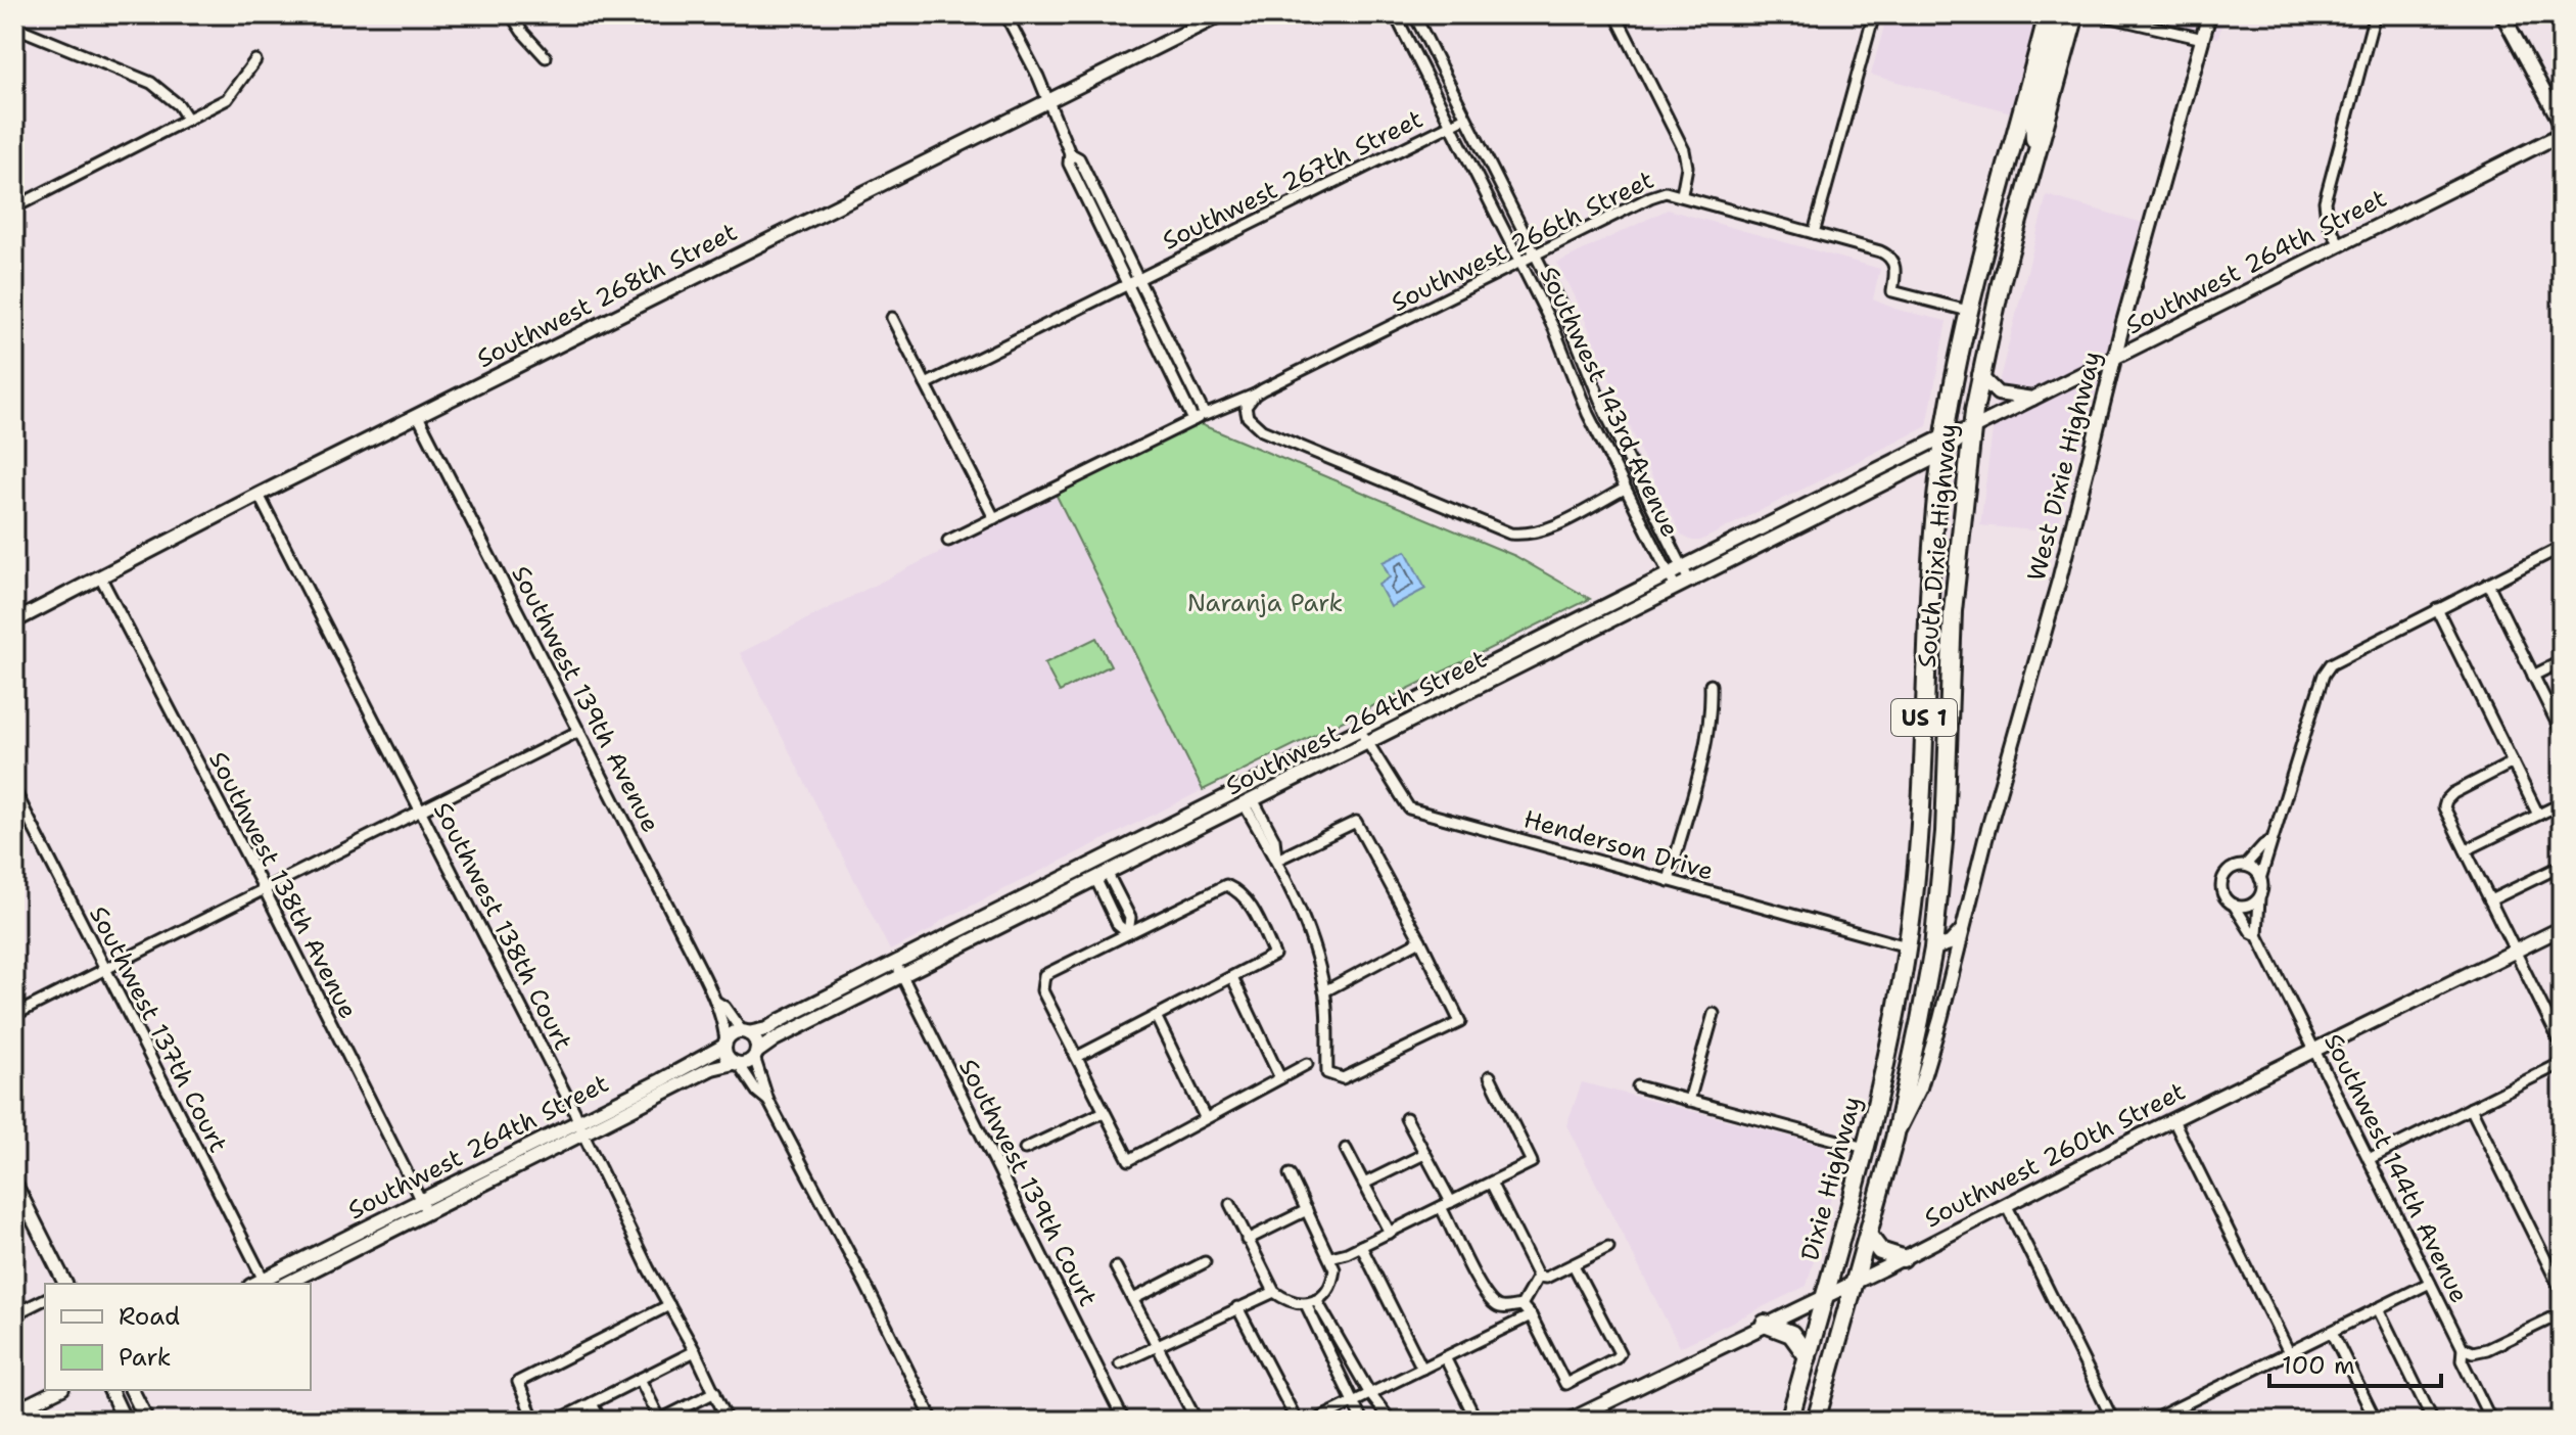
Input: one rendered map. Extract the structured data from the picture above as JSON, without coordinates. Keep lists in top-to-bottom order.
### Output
{
  "streets": {
    "highway": ["South Dixie Highway", "US 1", "Dixie Highway"],
    "street": [
      "Southwest 267th Street",
      "Southwest 266th Street",
      "Southwest 264th Street",
      "Southwest 268th Street",
      "Southwest 143rd Avenue",
      "West Dixie Highway",
      "Southwest 139th Avenue",
      "Henderson Drive",
      "Southwest 138th Avenue",
      "Southwest 138th Court",
      "Southwest 137th Court",
      "Southwest 260th Street",
      "Southwest 144th Avenue",
      "Southwest 139th Court"
    ]
  },
  "crossings": [
    ["Southwest 267th Street", "Southwest 143rd Avenue"],
    ["Southwest 266th Street", "Southwest 143rd Avenue"],
    ["Southwest 266th Street", "South Dixie Highway"],
    ["Southwest 264th Street", "Southwest 143rd Avenue"],
    ["Southwest 264th Street", "West Dixie Highway"],
    ["Southwest 264th Street", "South Dixie Highway"],
    ["Southwest 264th Street", "Southwest 139th Avenue"],
    ["Southwest 264th Street", "Henderson Drive"],
    ["Southwest 264th Street", "Southwest 138th Avenue"],
    ["Southwest 264th Street", "Southwest 138th Court"],
    ["Southwest 264th Street", "Southwest 137th Court"],
    ["Southwest 264th Street", "Southwest 139th Court"],
    ["Southwest 268th Street", "Southwest 139th Avenue"],
    ["Southwest 268th Street", "Southwest 138th Avenue"],
    ["Southwest 268th Street", "Southwest 138th Court"],
    ["West Dixie Highway", "South Dixie Highway"],
    ["West Dixie Highway", "Dixie Highway"],
    ["South Dixie Highway", "Henderson Drive"],
    ["South Dixie Highway", "Dixie Highway"],
    ["Henderson Drive", "Dixie Highway"],
    ["Southwest 260th Street", "Southwest 144th Avenue"],
    ["Southwest 260th Street", "Dixie Highway"]
  ],
  "parks": ["Naranja Park"],
  "legend": ["Road", "Park"],
  "scale_bar": "100 m"
}
